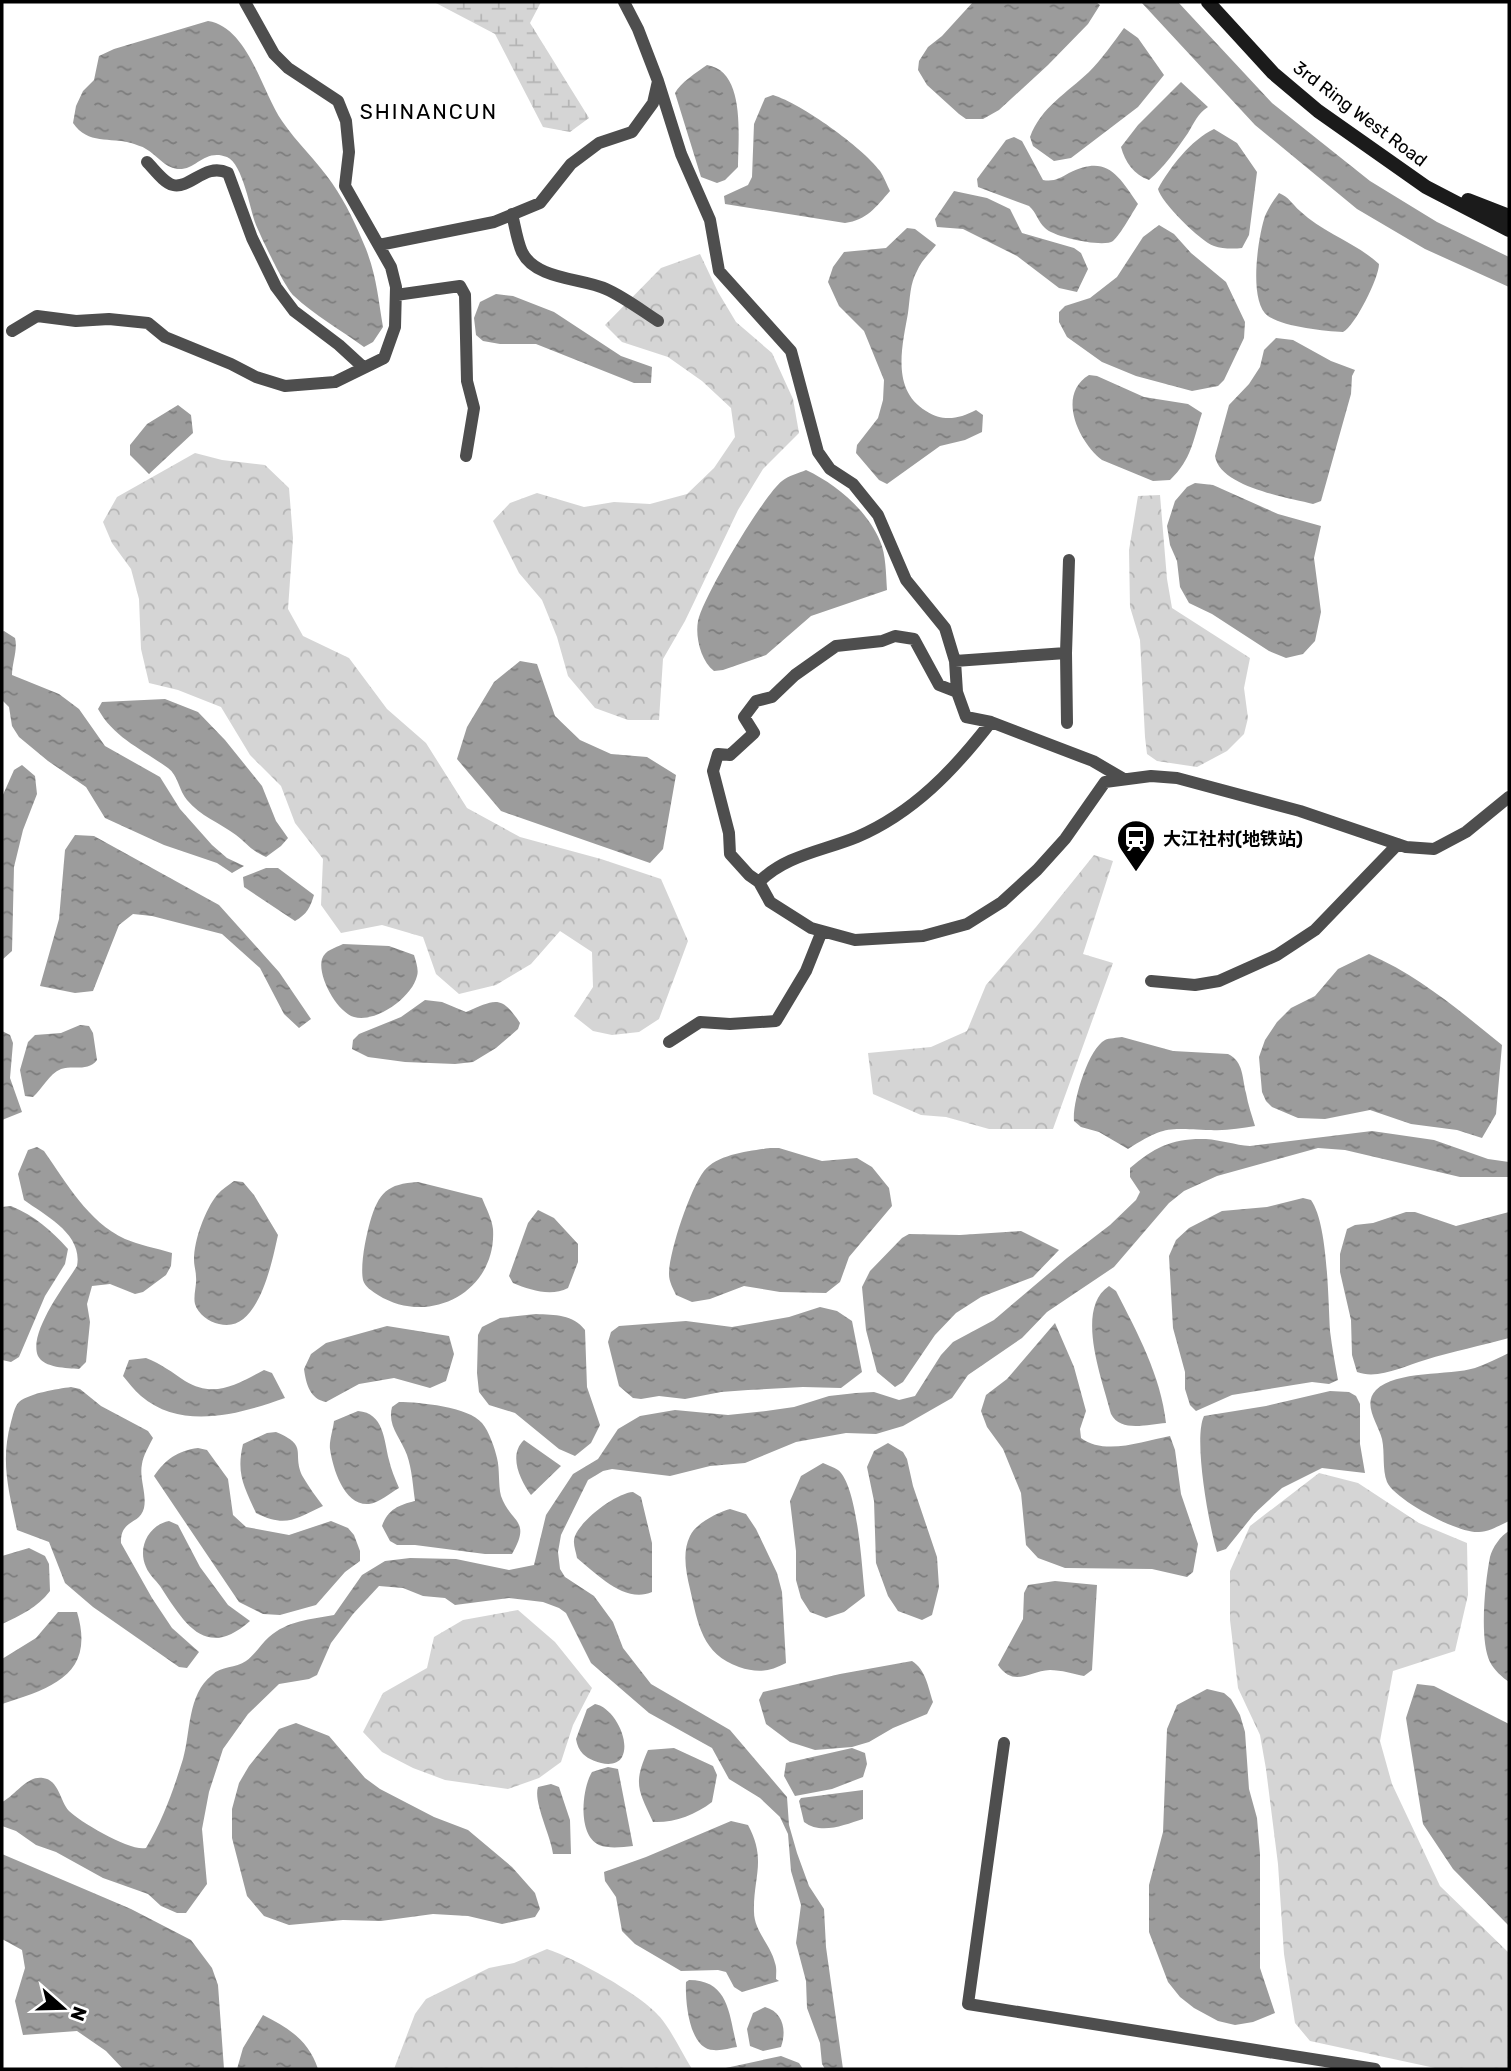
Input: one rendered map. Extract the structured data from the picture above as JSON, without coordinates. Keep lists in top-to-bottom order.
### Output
{
  "streets": {
    "main road": ["3rd Ring West Road"]
  },
  "districts": ["SHINANCUN"],
  "places": {
    "station": ["大江社村(地铁站)"]
  },
  "north": "right"
}
